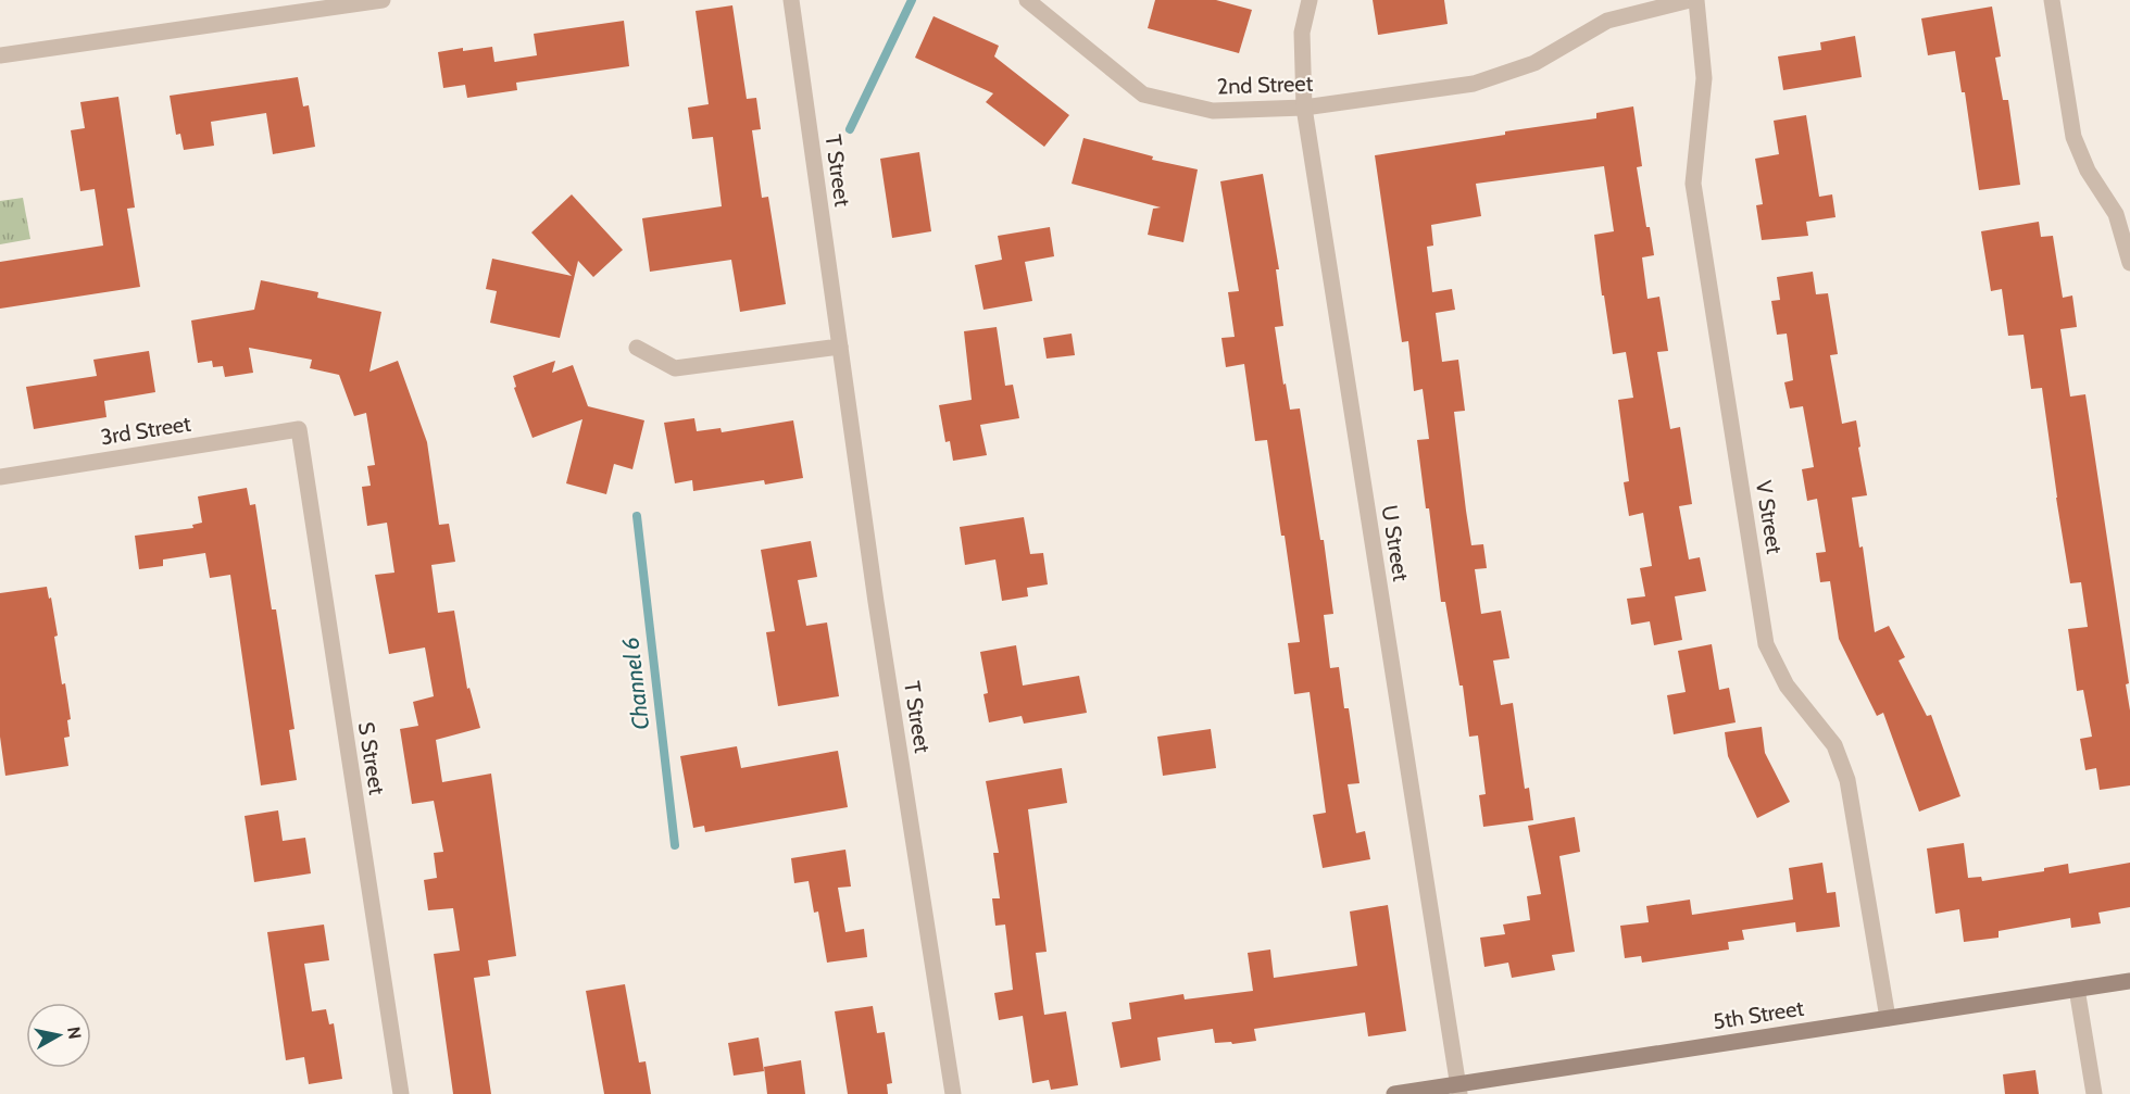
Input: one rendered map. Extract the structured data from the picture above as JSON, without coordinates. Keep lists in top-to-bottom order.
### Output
{
  "streets": {
    "main road": ["5th Street"],
    "street": [
      "2nd Street",
      "T Street",
      "3rd Street",
      "V Street",
      "U Street",
      "S Street"
    ]
  },
  "crossings": [
    ["2nd Street", "U Street"],
    ["3rd Street", "S Street"],
    ["V Street", "5th Street"],
    ["U Street", "5th Street"]
  ],
  "water": ["Channel 6"],
  "north": "right"
}
